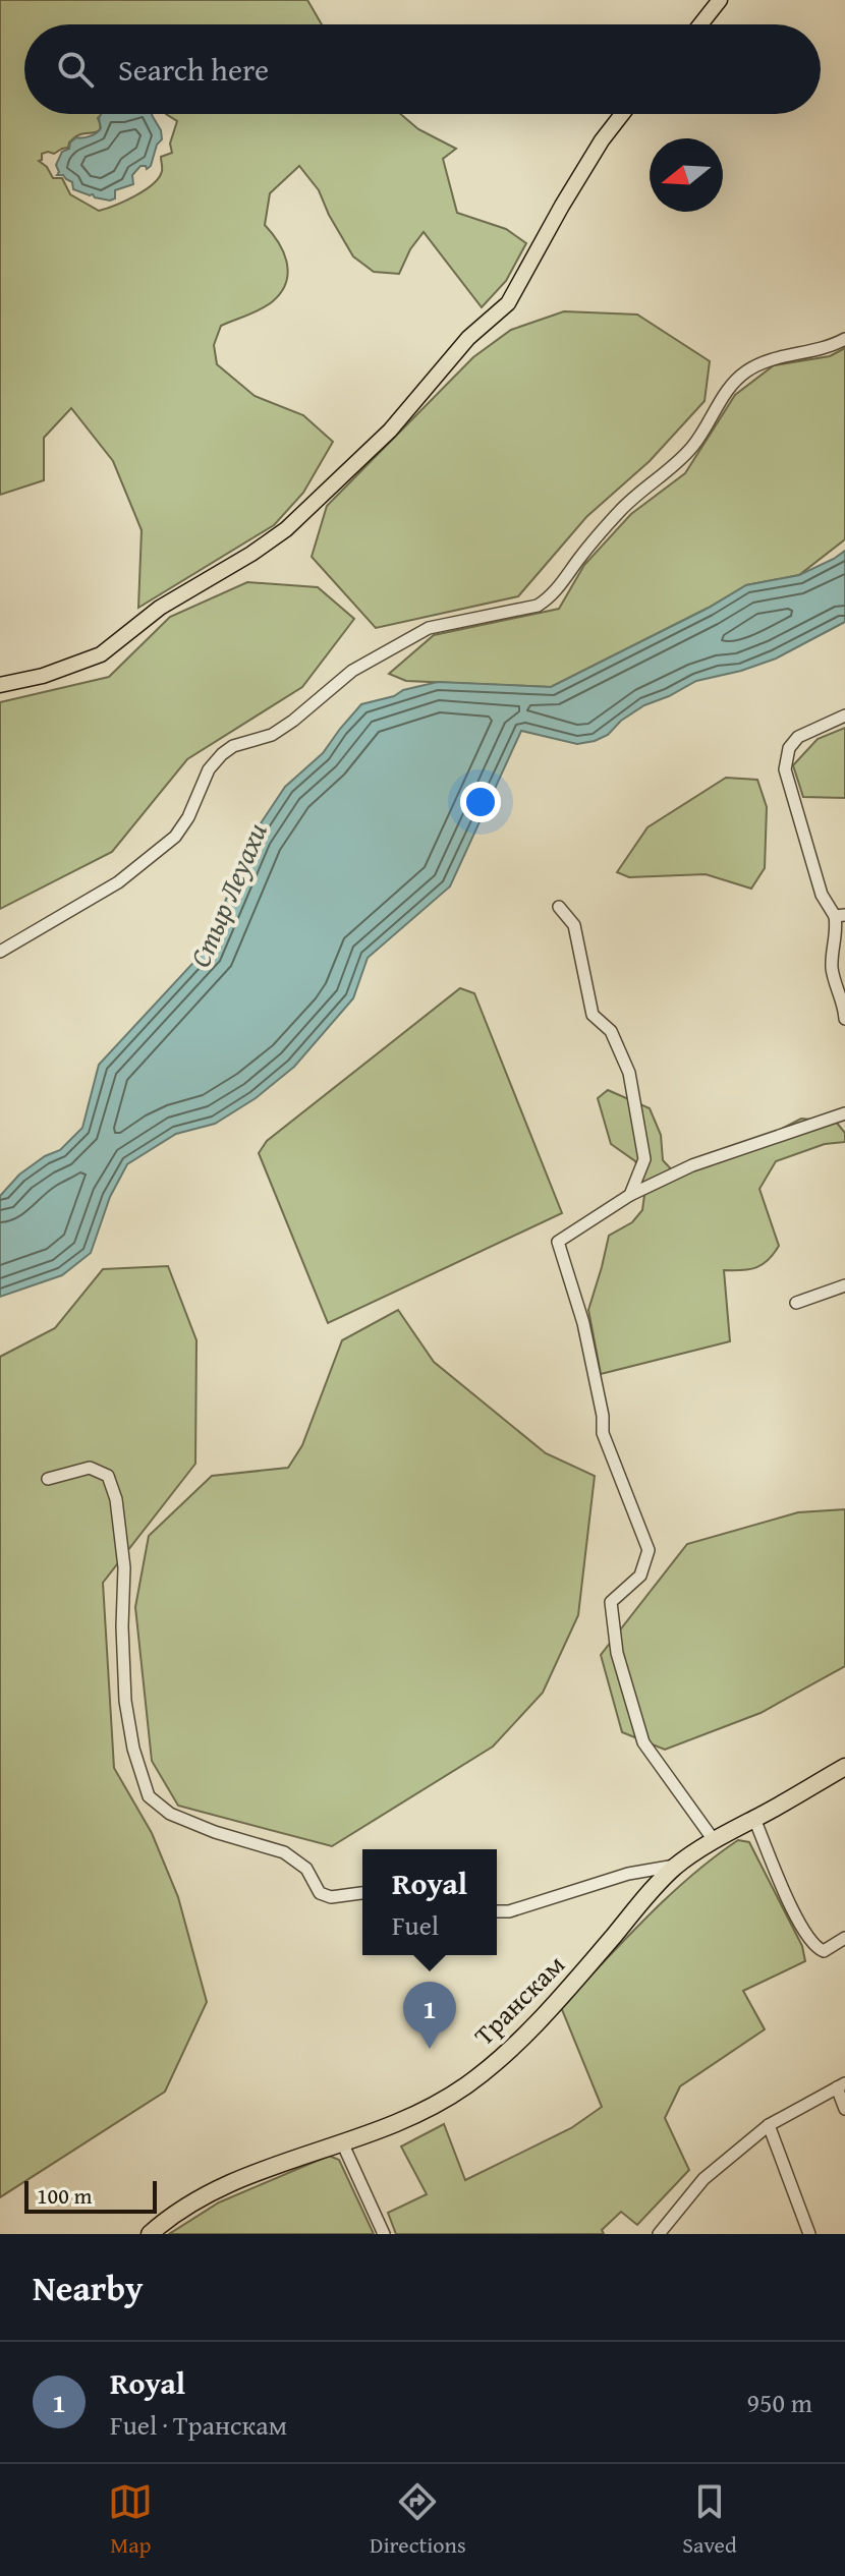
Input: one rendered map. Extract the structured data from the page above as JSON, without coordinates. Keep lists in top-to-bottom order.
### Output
{
  "streets": {
    "highway": ["Транскам"]
  },
  "water": ["Стыр Леуахи"],
  "scale_bar": "100 m",
  "north": "left",
  "page": {
    "search": "Search here",
    "popup": ["Royal", "Fuel"],
    "pins": "1",
    "scale": "100 m",
    "heading": "Nearby",
    "list": [
      {
        "mark": "1",
        "name": "Royal",
        "note": "Fuel · Транскам",
        "value": "950 m"
      }
    ],
    "nav": ["Map", "Directions", "Saved"]
  }
}
